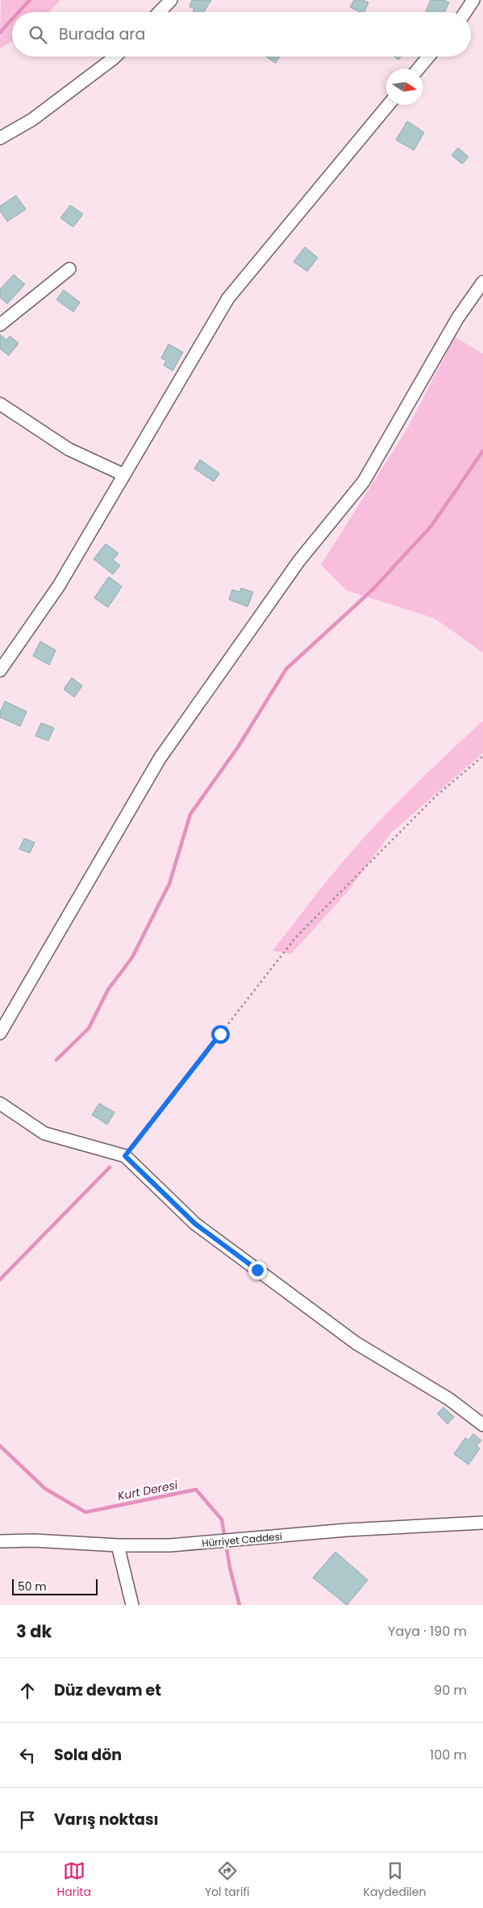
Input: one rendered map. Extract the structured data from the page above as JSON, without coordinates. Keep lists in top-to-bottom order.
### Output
{
  "streets": {
    "street": ["Hürriyet Caddesi"]
  },
  "water": ["Kurt Deresi"],
  "scale_bar": "50 m",
  "north": "right",
  "page": {
    "search": "Burada ara",
    "scale": "50 m",
    "heading": ["3 dk", "Yaya · 190 m"],
    "list": [
      ["Düz devam et", "90 m"],
      ["Sola dön", "100 m"],
      "Varış noktası"
    ],
    "nav": ["Harita", "Yol tarifi", "Kaydedilen"]
  }
}
